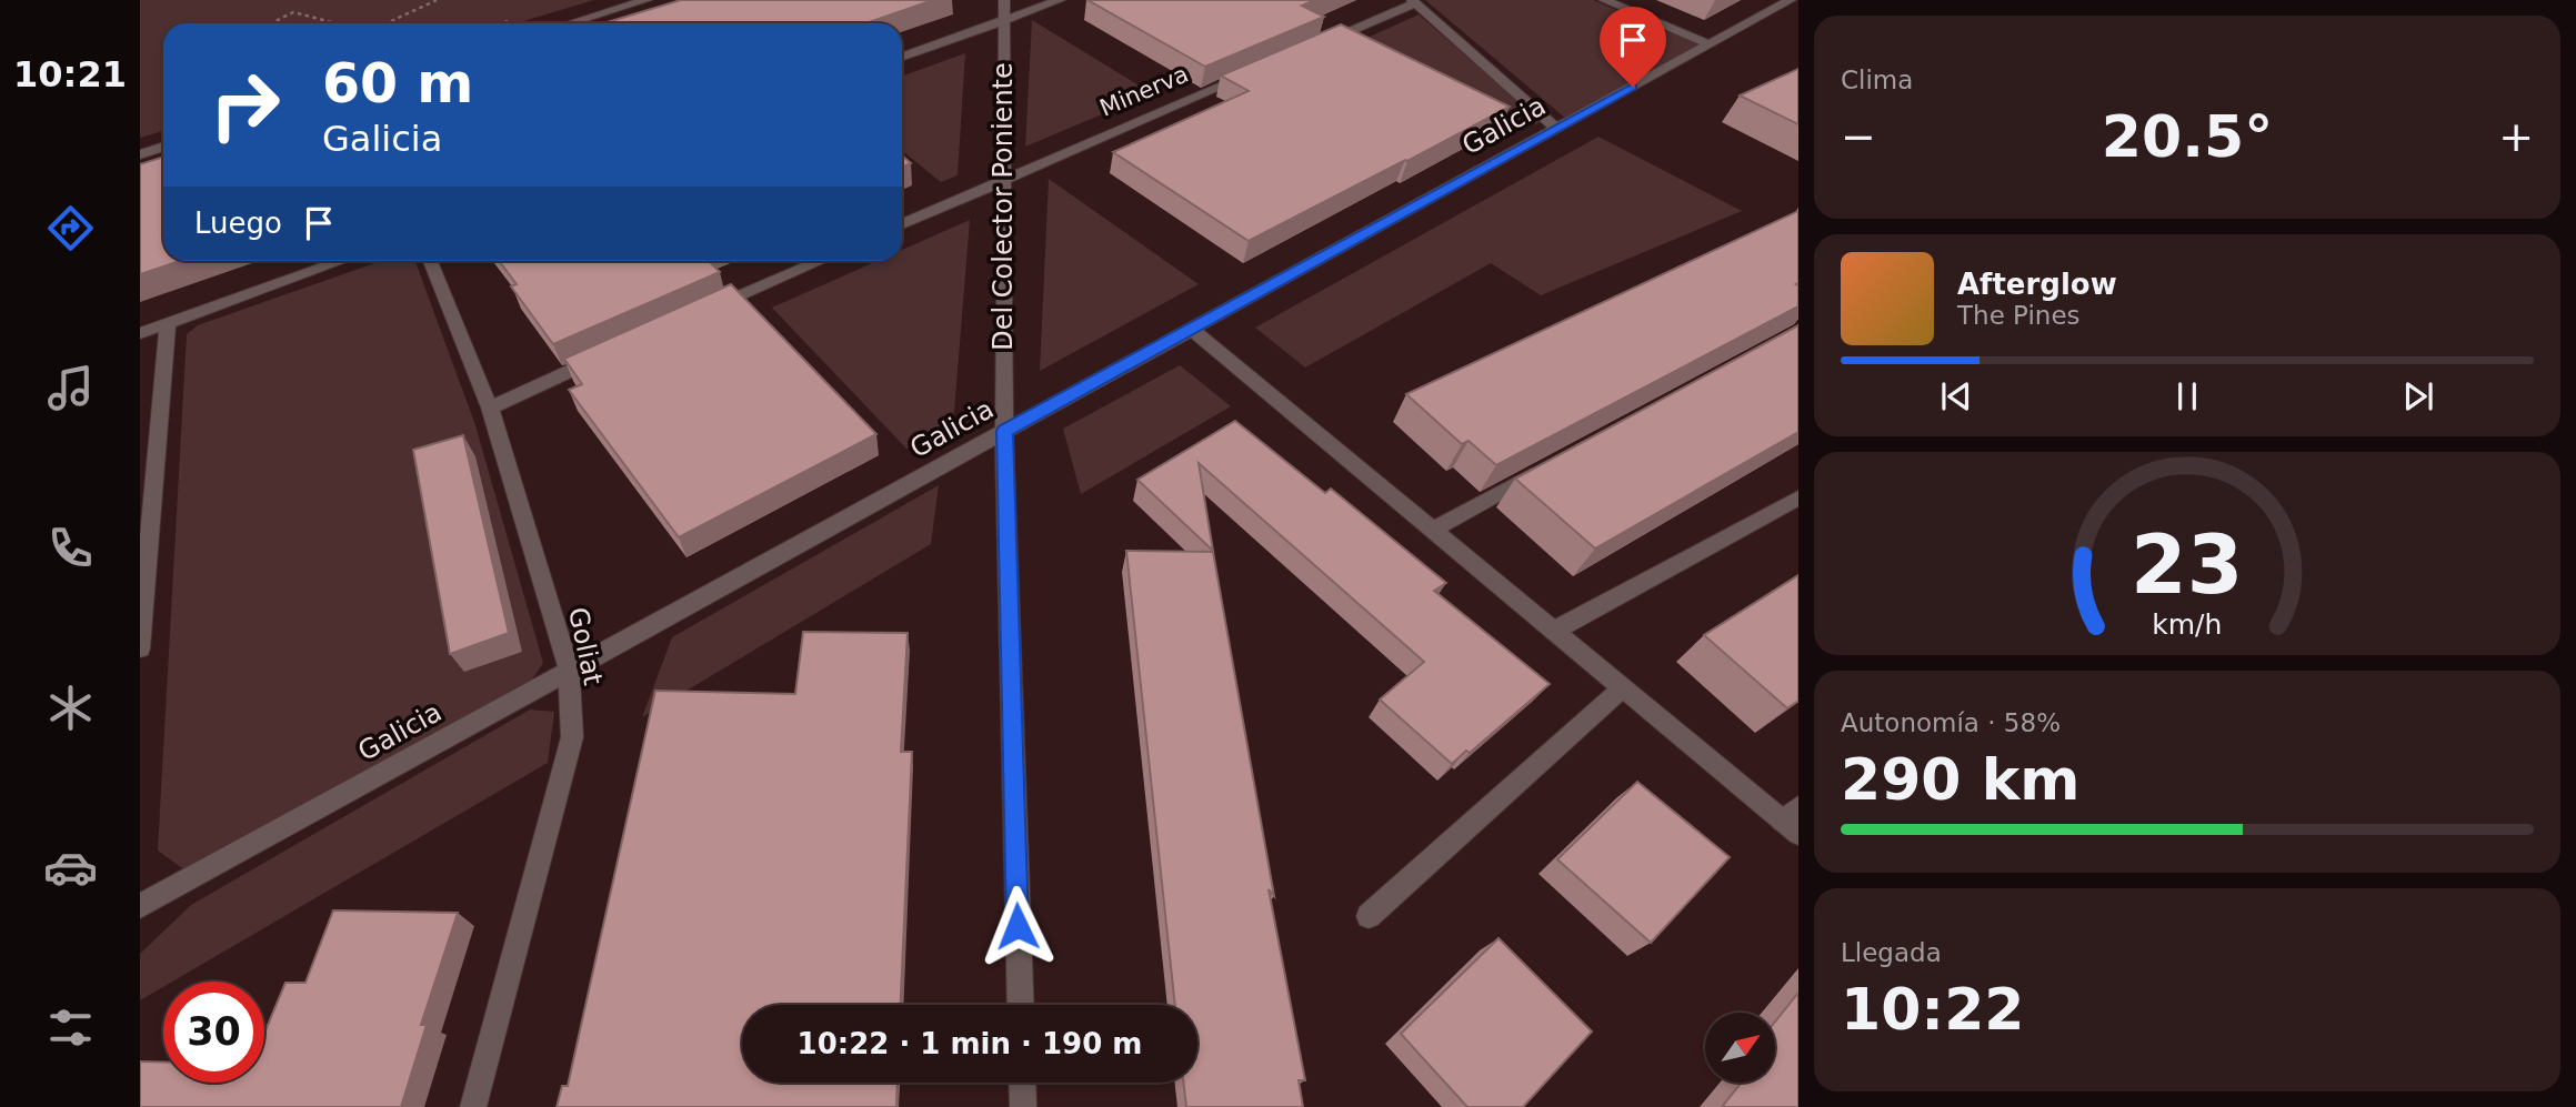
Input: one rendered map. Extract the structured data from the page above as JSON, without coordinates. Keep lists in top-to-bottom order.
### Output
{
  "streets": {
    "street": [
      "Minerva",
      "Galicia",
      "Del Colector Poniente",
      "Goliat"
    ]
  },
  "crossings": [
    ["Minerva", "Del Colector Poniente"],
    ["Galicia", "Del Colector Poniente"],
    ["Galicia", "Goliat"]
  ],
  "north": "top right",
  "page": {
    "tabs": "10:21",
    "tile": [
      "Clima",
      ["Autonomía · 58%", "290 km"],
      ["Llegada", "10:22"]
    ],
    "turn": ["60 m", "Galicia"],
    "heat": ["−", "20.5°", "+"],
    "then": "Luego",
    "song": ["Afterglow", "The Pines"],
    "limit": "30",
    "trip": "10:22 · 1 min · 190 m",
    "gauge": ["23", "km/h"]
  }
}
